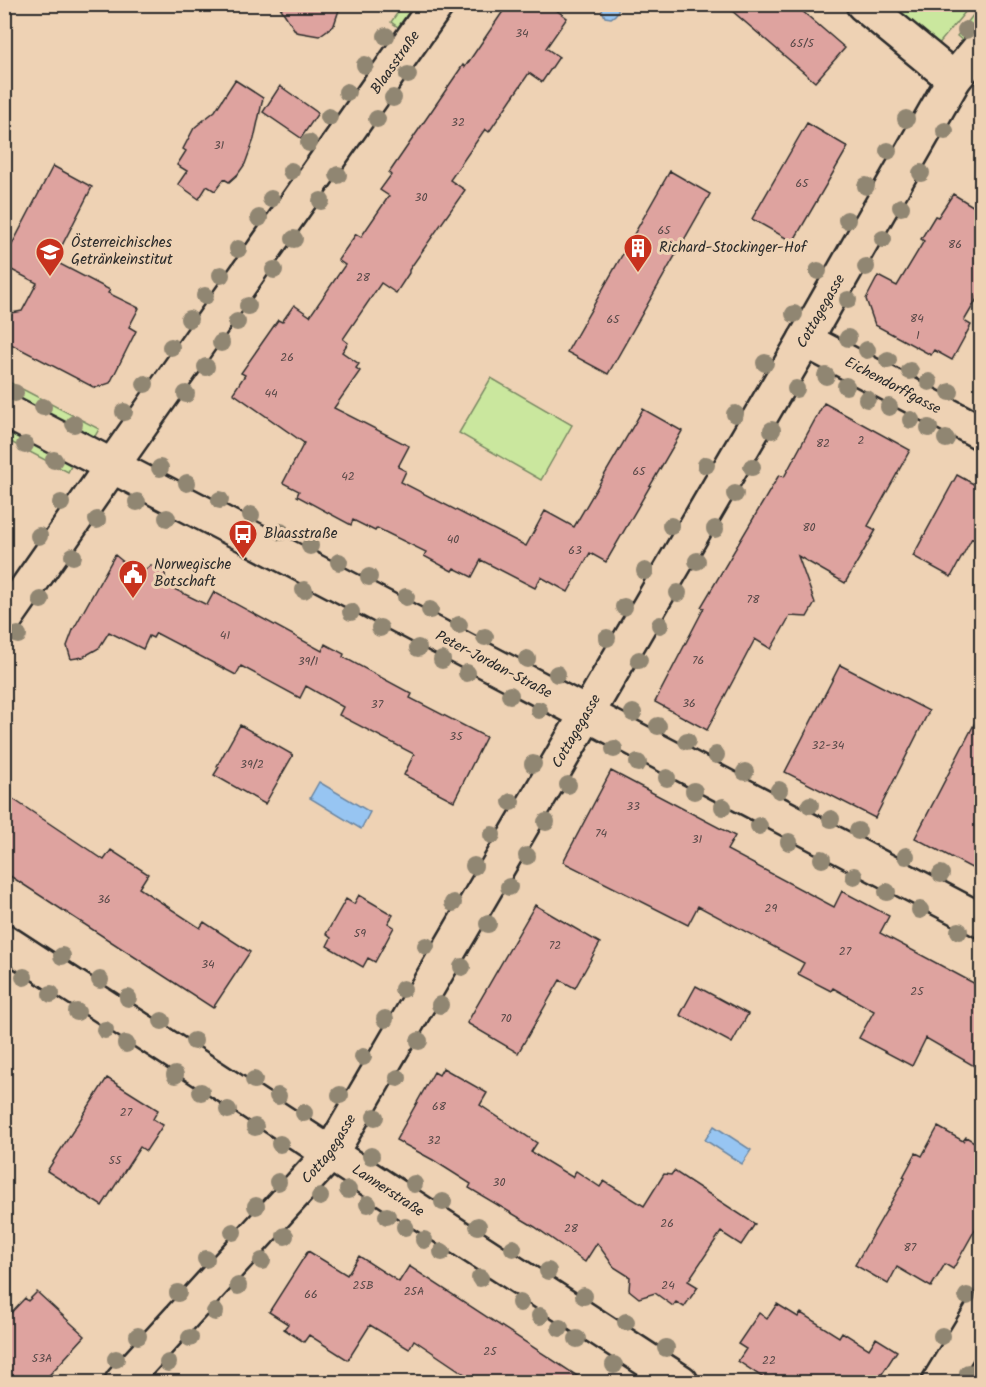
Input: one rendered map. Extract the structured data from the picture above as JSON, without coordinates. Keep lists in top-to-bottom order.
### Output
{
  "streets": {
    "street": [
      "Blaasstraße",
      "Cottagegasse",
      "Eichendorffgasse",
      "Peter-Jordan-Straße",
      "Lannerstraße"
    ]
  },
  "crossings": [
    ["Blaasstraße", "Peter-Jordan-Straße"],
    ["Cottagegasse", "Eichendorffgasse"],
    ["Cottagegasse", "Peter-Jordan-Straße"],
    ["Cottagegasse", "Lannerstraße"]
  ],
  "places": {
    "building": ["Richard-Stockinger-Hof"],
    "school or university": ["Österreichisches Getränkeinstitut"],
    "bus stop": ["Blaasstraße"],
    "public building": ["Norwegische Botschaft"]
  },
  "house_numbers": [
    "34",
    "65/5",
    "32",
    "31",
    "65",
    "30",
    "65",
    "86",
    "28",
    "84",
    "65",
    "1",
    "26",
    "44",
    "2",
    "82",
    "65",
    "42",
    "80",
    "40",
    "63",
    "78",
    "41",
    "76",
    "39/1",
    "36",
    "37",
    "35",
    "32-34",
    "39/2",
    "33",
    "74",
    "31",
    "36",
    "29",
    "59",
    "72",
    "27",
    "34",
    "25",
    "70",
    "68",
    "27",
    "32",
    "55",
    "30",
    "26",
    "28",
    "87",
    "25B",
    "24",
    "25A",
    "66",
    "25",
    "53A",
    "22"
  ]
}
